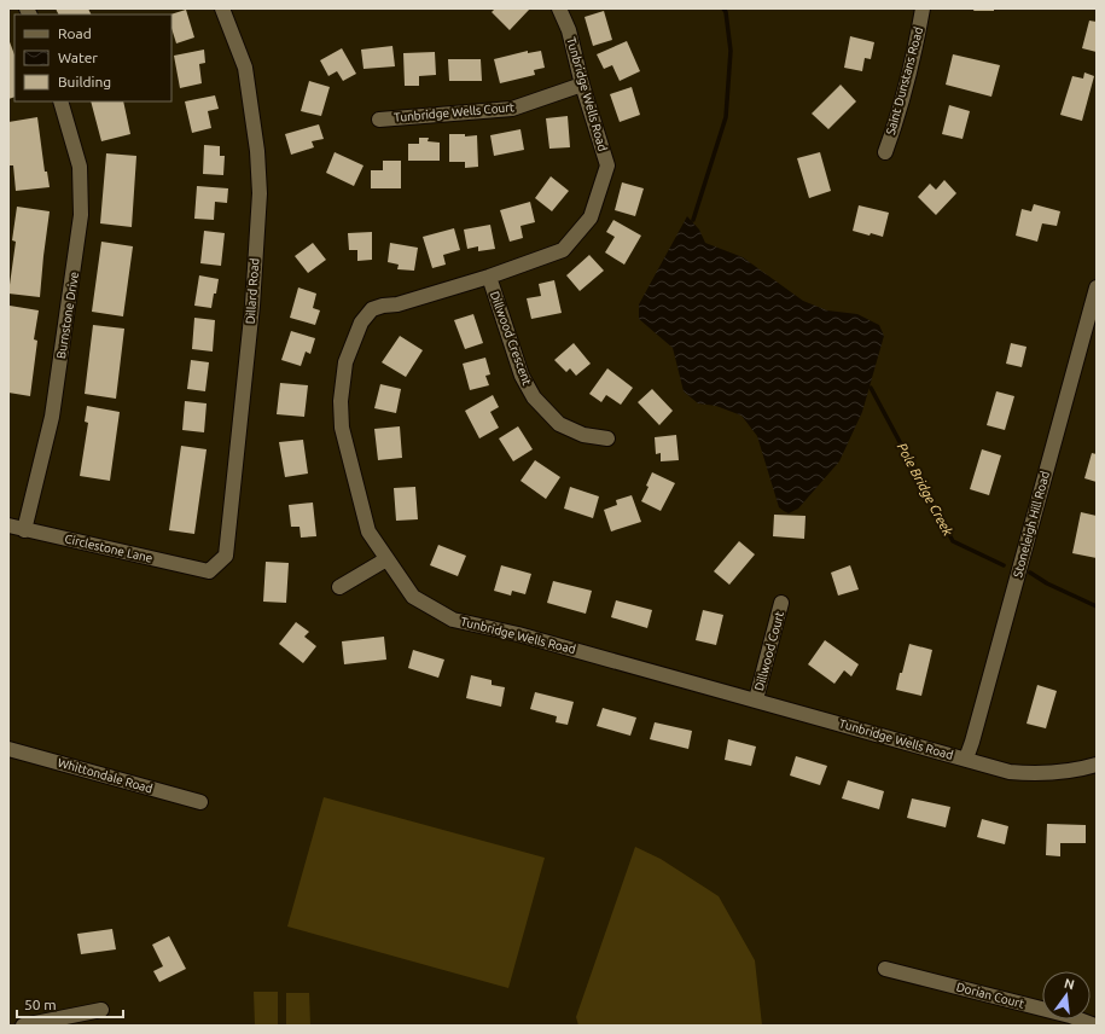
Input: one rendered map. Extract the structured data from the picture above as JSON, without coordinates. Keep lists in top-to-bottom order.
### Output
{
  "streets": {
    "street": [
      "Saint Dunstans Road",
      "Tunbridge Wells Road",
      "Tunbridge Wells Court",
      "Dillard Road",
      "Burnstone Drive",
      "Dillwood Crescent",
      "Stoneleigh Hill Road",
      "Circlestone Lane",
      "Dillwood Court",
      "Whittondale Road",
      "Dorian Court"
    ]
  },
  "crossings": [
    ["Tunbridge Wells Road", "Tunbridge Wells Court"],
    ["Tunbridge Wells Road", "Dillwood Crescent"],
    ["Tunbridge Wells Road", "Stoneleigh Hill Road"],
    ["Tunbridge Wells Road", "Dillwood Court"],
    ["Dillard Road", "Circlestone Lane"],
    ["Burnstone Drive", "Circlestone Lane"]
  ],
  "water": ["Pole Bridge Creek"],
  "legend": ["Road", "Water", "Building"],
  "scale_bar": "50 m",
  "north": "top"
}
